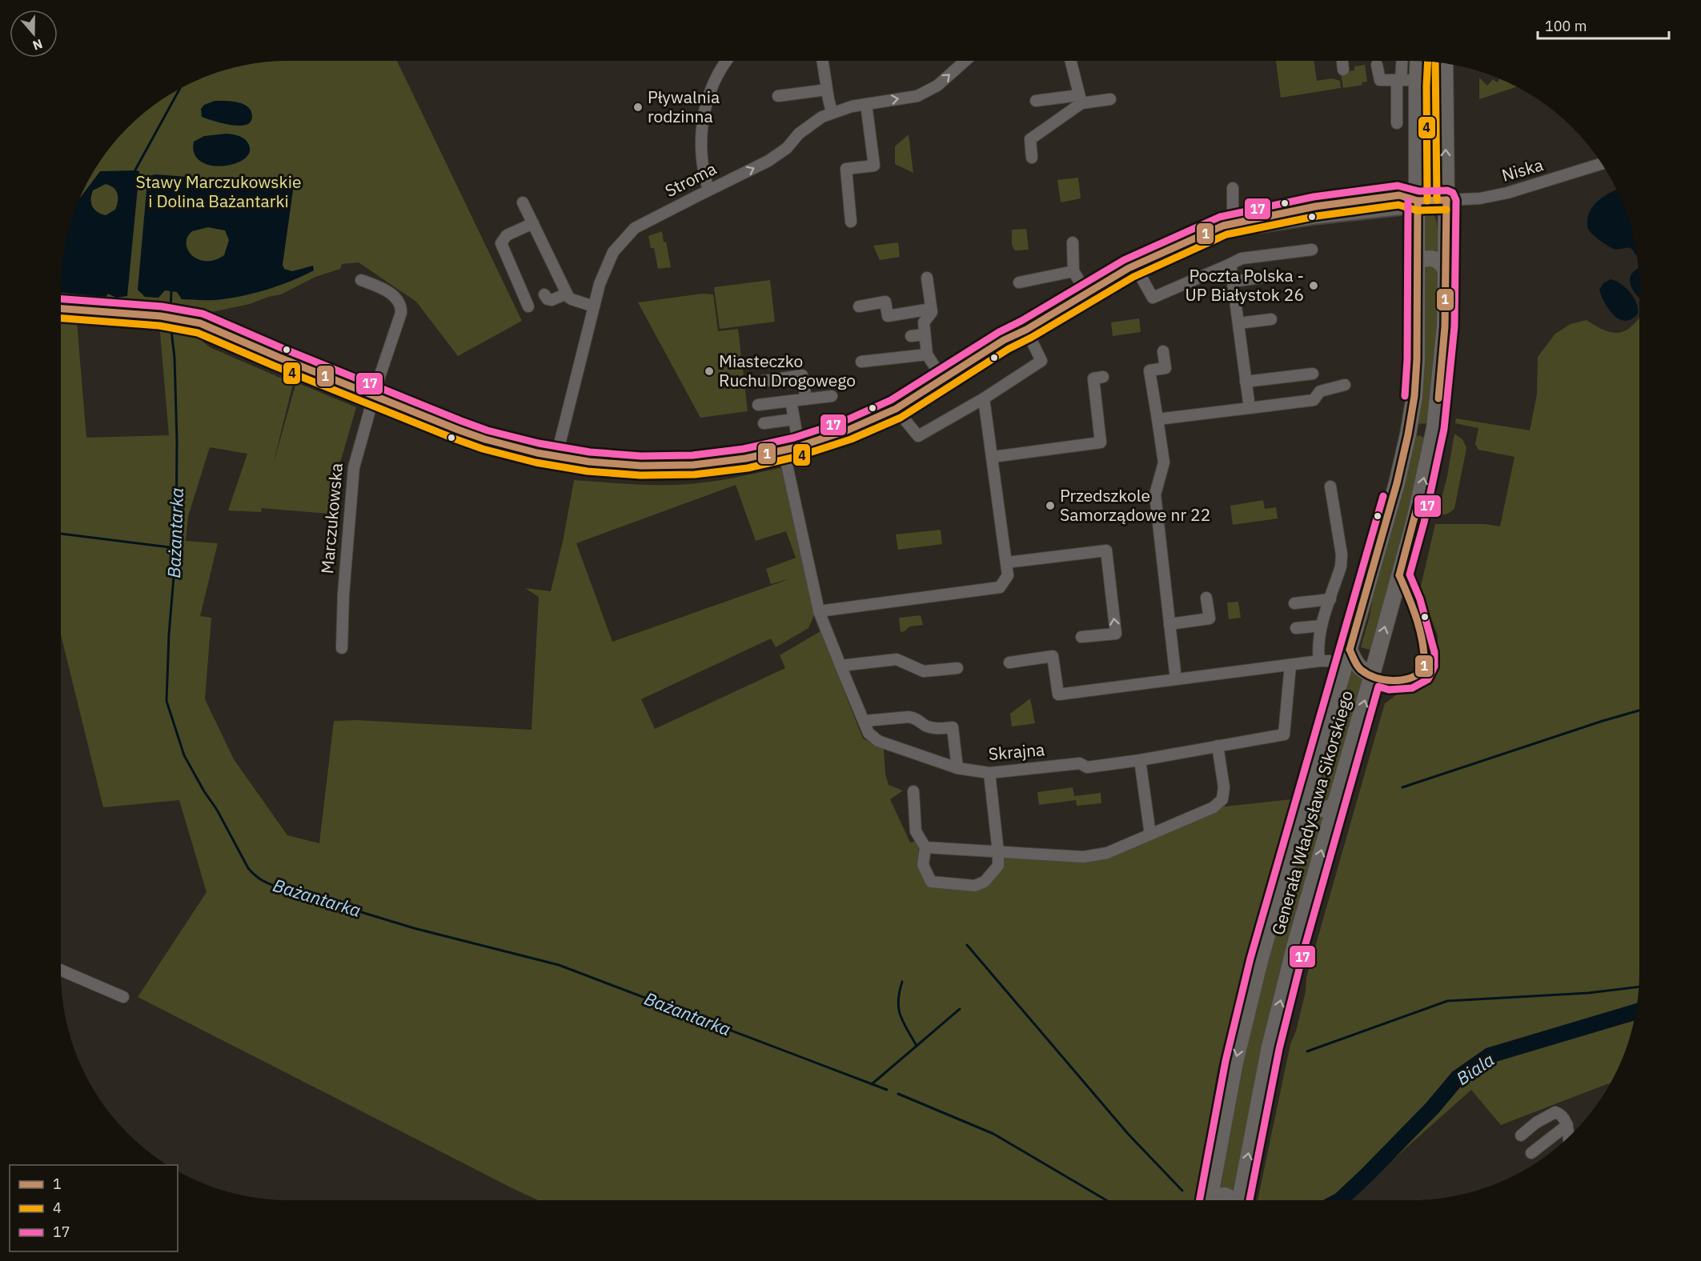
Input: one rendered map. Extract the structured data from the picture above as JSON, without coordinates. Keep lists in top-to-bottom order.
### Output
{
  "streets": {
    "main road": ["Generała Władysława Sikorskiego"],
    "street": [
      "Niska",
      "Stroma",
      "Marczukowska",
      "Skrajna"
    ]
  },
  "crossings": [
    ["Niska", "Generała Władysława Sikorskiego"]
  ],
  "one_way": ["Stroma"],
  "water": ["Bażantarka", "Biala"],
  "parks": ["Stawy Marczukowskie i Dolina Bażantarki"],
  "places": [
    "Pływalnia rodzinna",
    "Poczta Polska - UP Białystok 26",
    "Miasteczko Ruchu Drogowego",
    "Przedszkole Samorządowe nr 22"
  ],
  "lines": ["transit line 4", "transit line 17", "transit line 1"],
  "legend": ["1", "4", "17"],
  "scale_bar": "100 m",
  "north": "bottom"
}
